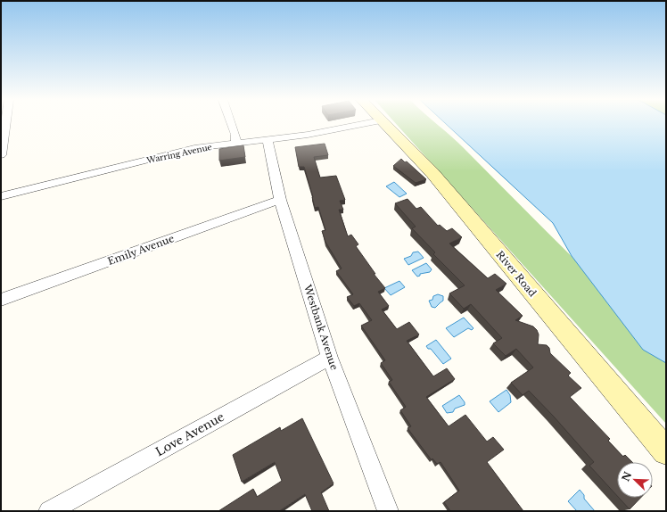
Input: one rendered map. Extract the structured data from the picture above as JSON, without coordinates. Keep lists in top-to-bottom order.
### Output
{
  "streets": {
    "street": [
      "Warring Avenue",
      "Emily Avenue",
      "River Road",
      "Westbank Avenue",
      "Love Avenue"
    ]
  },
  "crossings": [
    ["Warring Avenue", "Westbank Avenue"],
    ["Emily Avenue", "Westbank Avenue"],
    ["Westbank Avenue", "Love Avenue"]
  ],
  "north": "top left"
}
